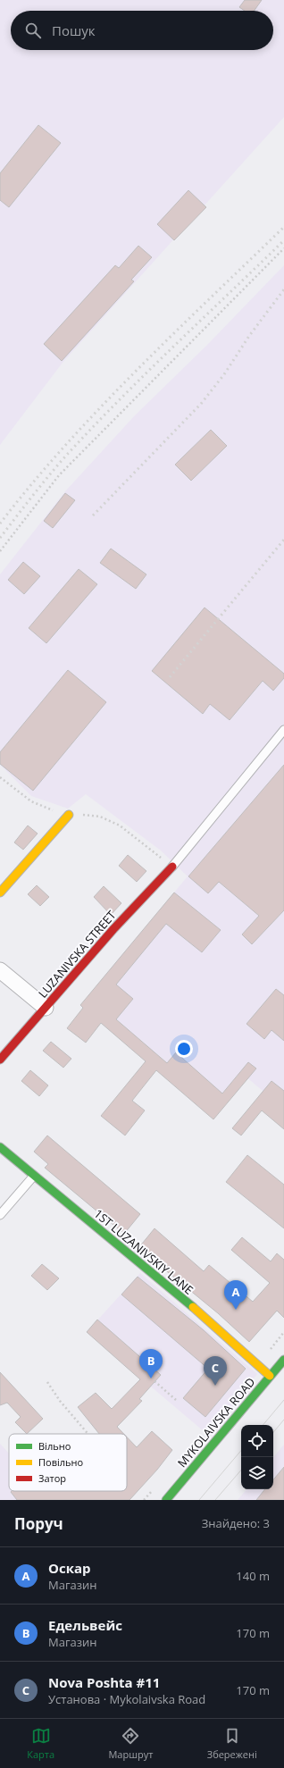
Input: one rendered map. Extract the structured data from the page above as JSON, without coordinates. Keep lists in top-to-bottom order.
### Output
{
  "streets": {
    "street": ["LUZANIVSKA STREET", "1ST LUZANIVSKIY LANE", "MYKOLAIVSKA ROAD"]
  },
  "crossings": [
    ["1ST LUZANIVSKIY LANE", "MYKOLAIVSKA ROAD"]
  ],
  "legend": ["Вільно", "Повільно", "Затор"],
  "page": {
    "search": "Пошук",
    "pins": ["A", "B", "C"],
    "heading": ["Поруч", "Знайдено: 3"],
    "list": [
      {
        "mark": "A",
        "name": "Оскар",
        "note": "Магазин",
        "value": "140 m"
      },
      {
        "mark": "B",
        "name": "Едельвейс",
        "note": "Магазин",
        "value": "170 m"
      },
      {
        "mark": "C",
        "name": "Nova Poshta #11",
        "note": "Установа · Mykolaivska Road",
        "value": "170 m"
      }
    ],
    "nav": ["Карта", "Маршрут", "Збережені"]
  }
}
